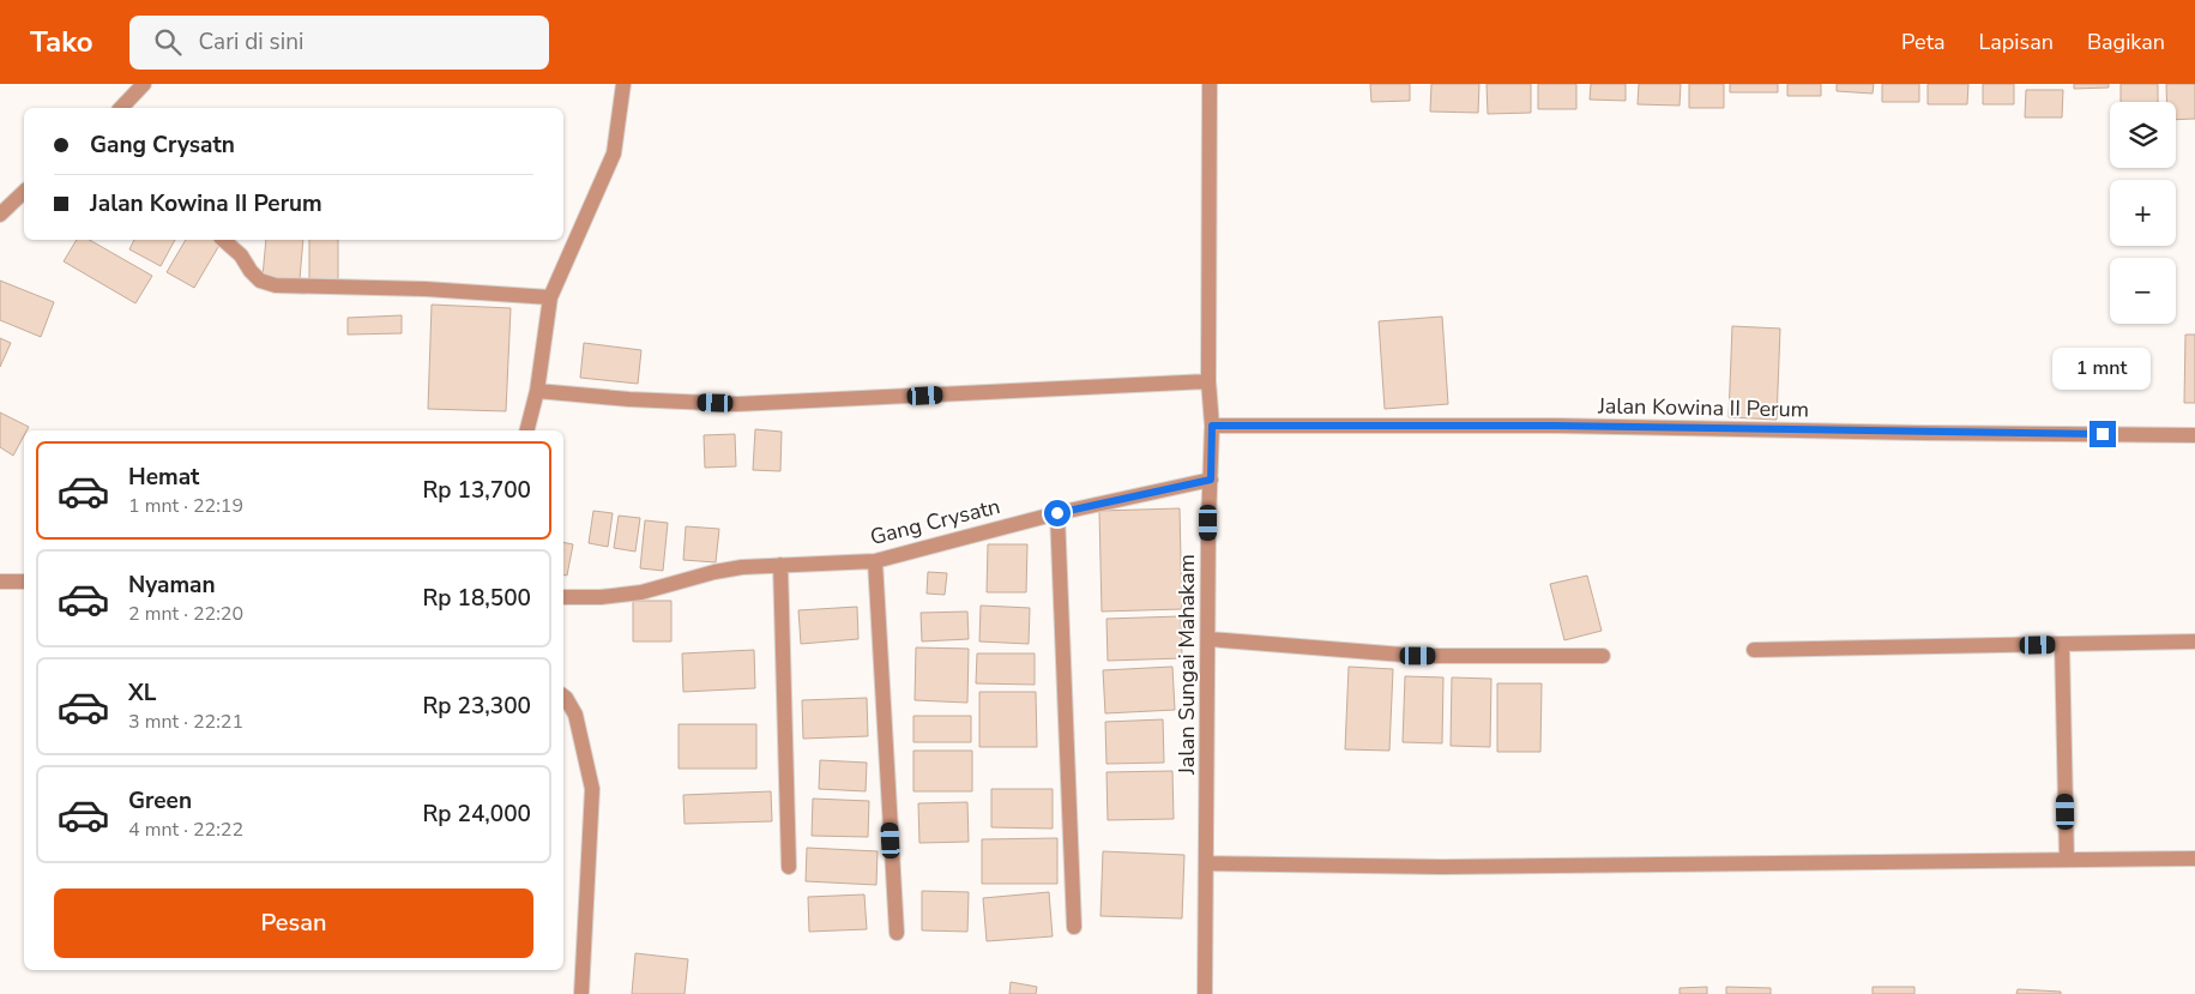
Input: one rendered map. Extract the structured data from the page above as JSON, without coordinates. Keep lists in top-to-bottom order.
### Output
{
  "streets": {
    "street": ["Jalan Kowina II Perum", "Gang Crysatn", "Jalan Sungai Mahakam"]
  },
  "crossings": [
    ["Jalan Kowina II Perum", "Jalan Sungai Mahakam"],
    ["Gang Crysatn", "Jalan Sungai Mahakam"]
  ],
  "page": {
    "header": "Tako",
    "search": "Cari di sini",
    "nav": ["Peta", "Lapisan", "Bagikan"],
    "map_buttons": ["+", "−"],
    "banner": ["Gang Crysatn", "Jalan Kowina II Perum"],
    "bubble": "1 mnt",
    "list": [
      {
        "name": "Hemat",
        "note": "1 mnt · 22:19",
        "value": "Rp 13,700"
      },
      {
        "name": "Nyaman",
        "note": "2 mnt · 22:20",
        "value": "Rp 18,500"
      },
      {
        "name": "XL",
        "note": "3 mnt · 22:21",
        "value": "Rp 23,300"
      },
      {
        "name": "Green",
        "note": "4 mnt · 22:22",
        "value": "Rp 24,000"
      }
    ],
    "buttons": "Pesan"
  }
}
